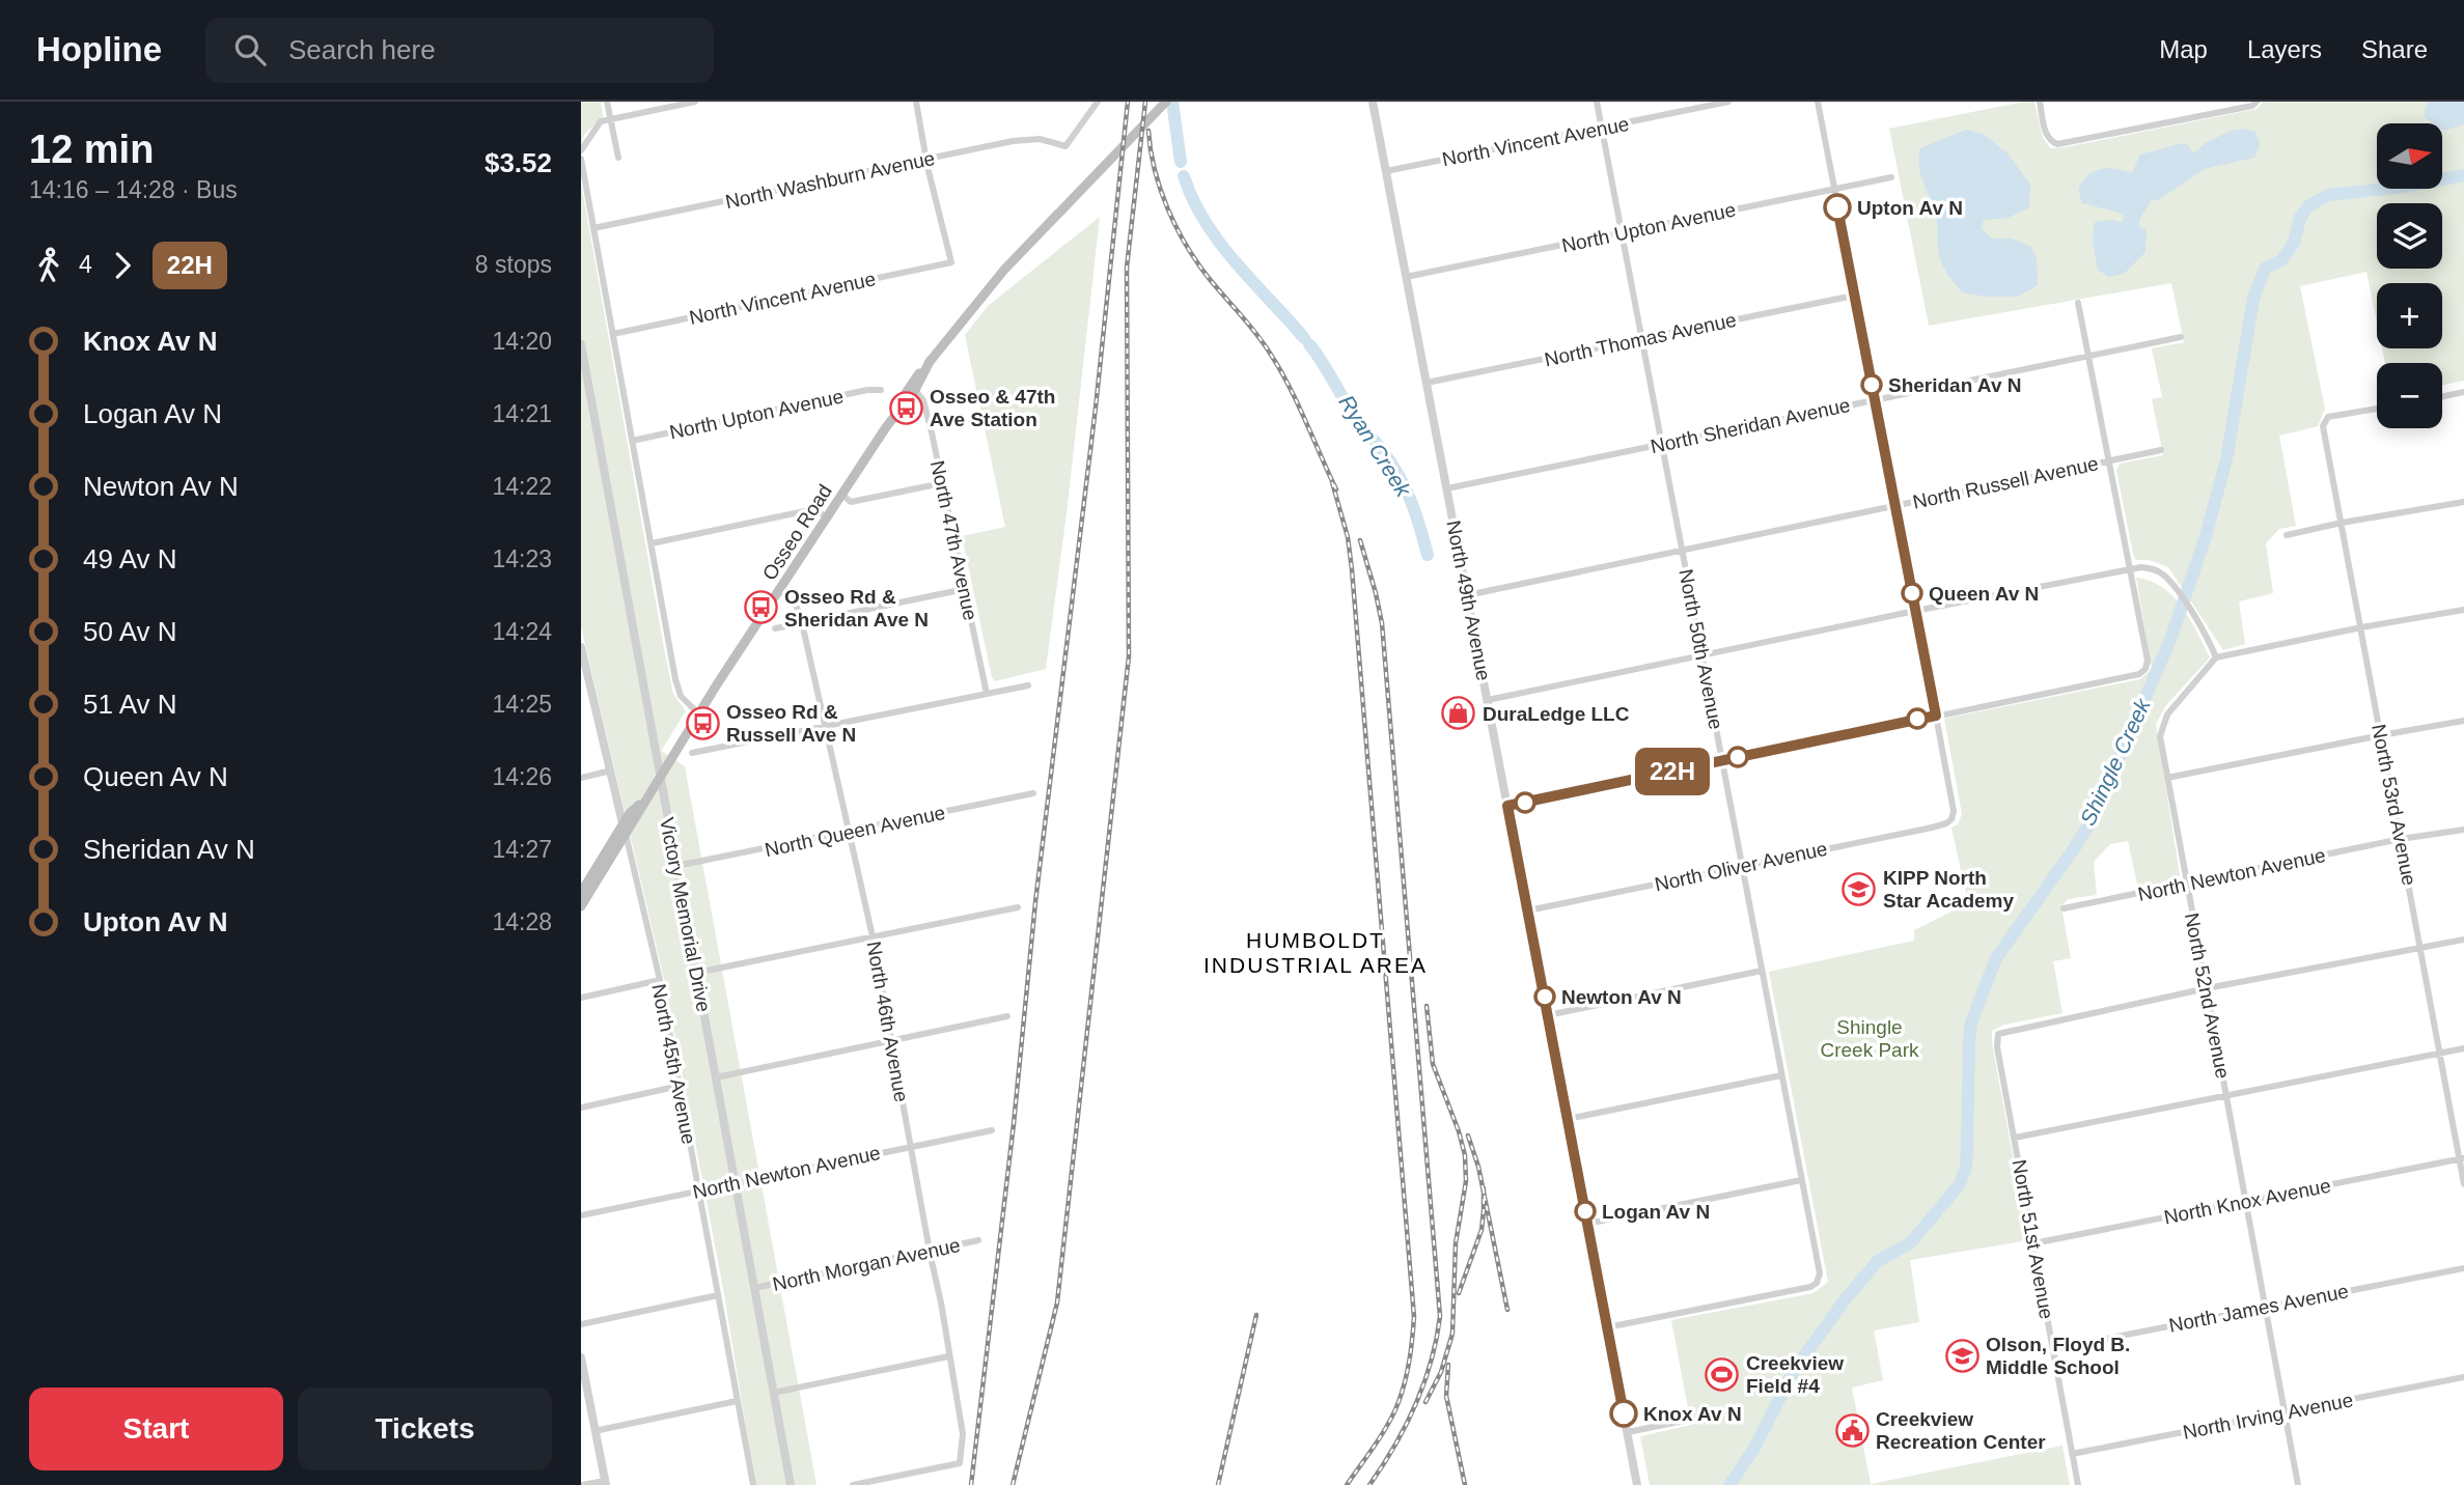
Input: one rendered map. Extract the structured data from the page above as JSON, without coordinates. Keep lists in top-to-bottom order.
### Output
{
  "streets": {
    "main road": ["Osseo Road"],
    "street": [
      "North Vincent Avenue",
      "North Washburn Avenue",
      "North Upton Avenue",
      "North Thomas Avenue",
      "North Sheridan Avenue",
      "North Russell Avenue",
      "North 47th Avenue",
      "North 49th Avenue",
      "North 50th Avenue",
      "North 53rd Avenue",
      "North Queen Avenue",
      "North Oliver Avenue",
      "North Newton Avenue",
      "Victory Memorial Drive",
      "North 52nd Avenue",
      "North 46th Avenue",
      "North 45th Avenue",
      "North Knox Avenue",
      "North 51st Avenue",
      "North Morgan Avenue",
      "North James Avenue",
      "North Irving Avenue"
    ]
  },
  "crossings": [
    ["North Vincent Avenue", "North Washburn Avenue"],
    ["North Vincent Avenue", "North 49th Avenue"],
    ["North Vincent Avenue", "North 50th Avenue"],
    ["North Upton Avenue", "North 49th Avenue"],
    ["North Upton Avenue", "North 50th Avenue"],
    ["North Thomas Avenue", "North 49th Avenue"],
    ["North Thomas Avenue", "North 50th Avenue"],
    ["North Sheridan Avenue", "North 49th Avenue"],
    ["North Sheridan Avenue", "North 50th Avenue"],
    ["North Russell Avenue", "North 49th Avenue"],
    ["North Russell Avenue", "North 50th Avenue"],
    ["Osseo Road", "North 47th Avenue"],
    ["Osseo Road", "Victory Memorial Drive"],
    ["Osseo Road", "North 46th Avenue"],
    ["Osseo Road", "North 45th Avenue"],
    ["North 49th Avenue", "North 50th Avenue"],
    ["North 49th Avenue", "North Oliver Avenue"],
    ["North 50th Avenue", "North Oliver Avenue"],
    ["North 53rd Avenue", "North Newton Avenue"],
    ["North 53rd Avenue", "North Knox Avenue"],
    ["North Queen Avenue", "Victory Memorial Drive"],
    ["North Queen Avenue", "North 46th Avenue"],
    ["North Newton Avenue", "Victory Memorial Drive"],
    ["North Newton Avenue", "North 52nd Avenue"],
    ["North Newton Avenue", "North 46th Avenue"],
    ["North Newton Avenue", "North 45th Avenue"],
    ["Victory Memorial Drive", "North Morgan Avenue"],
    ["North 52nd Avenue", "North Knox Avenue"],
    ["North 52nd Avenue", "North 51st Avenue"],
    ["North 52nd Avenue", "North James Avenue"],
    ["North 52nd Avenue", "North Irving Avenue"],
    ["North 46th Avenue", "North Morgan Avenue"],
    ["North Knox Avenue", "North 51st Avenue"],
    ["North 51st Avenue", "North James Avenue"],
    ["North 51st Avenue", "North Irving Avenue"]
  ],
  "districts": ["HUMBOLDT INDUSTRIAL AREA"],
  "water": ["Ryan Creek", "Shingle Creek"],
  "parks": ["Shingle Creek Park"],
  "places": {
    "other": [
      "Upton Av N",
      "Sheridan Av N",
      "Queen Av N",
      "Newton Av N",
      "Logan Av N",
      "Knox Av N"
    ],
    "bus stop": ["Osseo & 47th Ave Station", "Osseo Rd & Sheridan Ave N", "Osseo Rd & Russell Ave N"],
    "shop": ["DuraLedge LLC"],
    "school or university": ["KIPP North Star Academy", "Olson, Floyd B. Middle School"],
    "sports": ["Creekview Field #4"],
    "public building": ["Creekview Recreation Center"]
  },
  "lines": ["bus line 22H"],
  "north": "right",
  "page": {
    "header": "Hopline",
    "search": "Search here",
    "nav": ["Map", "Layers", "Share"],
    "heading": ["12 min", "14:16 – 14:28 · Bus", "$3.52"],
    "on_map": "22H",
    "map_buttons": ["+", "−"],
    "legs": ["4", "22H", "8 stops"],
    "list": [
      {
        "name": "Knox Av N",
        "value": "14:20"
      },
      {
        "name": "Logan Av N",
        "value": "14:21"
      },
      {
        "name": "Newton Av N",
        "value": "14:22"
      },
      {
        "name": "49 Av N",
        "value": "14:23"
      },
      {
        "name": "50 Av N",
        "value": "14:24"
      },
      {
        "name": "51 Av N",
        "value": "14:25"
      },
      {
        "name": "Queen Av N",
        "value": "14:26"
      },
      {
        "name": "Sheridan Av N",
        "value": "14:27"
      },
      {
        "name": "Upton Av N",
        "value": "14:28"
      }
    ],
    "buttons": ["Start", "Tickets"]
  }
}
